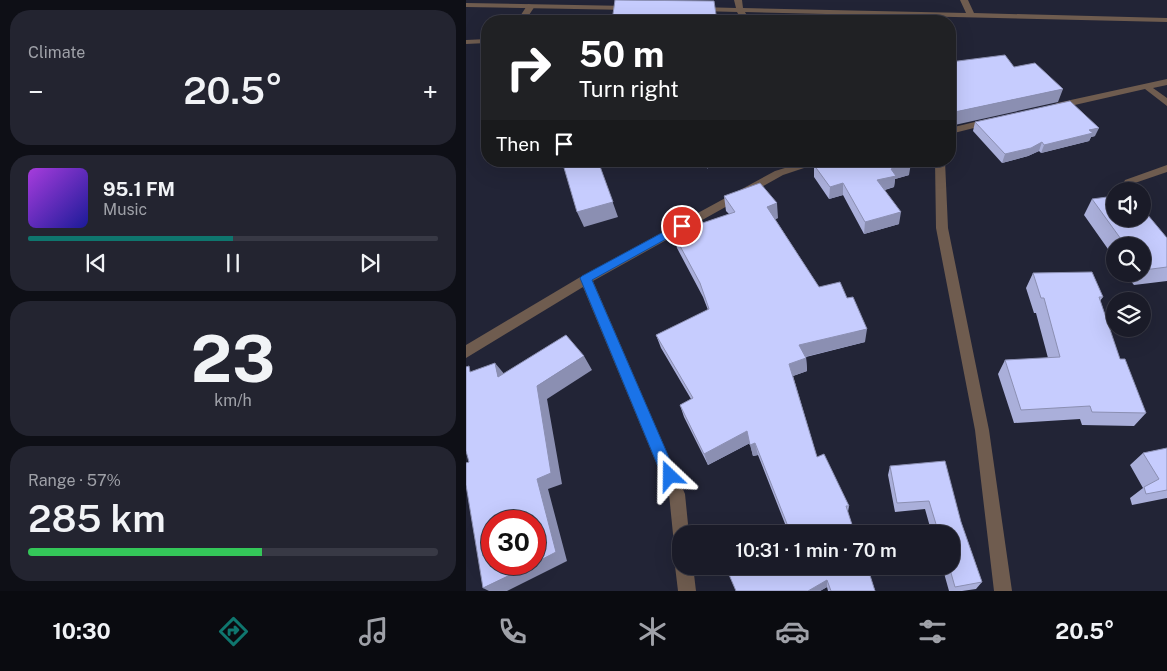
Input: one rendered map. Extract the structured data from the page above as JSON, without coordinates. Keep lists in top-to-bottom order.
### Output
{
  "page": {
    "tile": [
      "Climate",
      ["23", "km/h"],
      ["Range · 57%", "285 km"]
    ],
    "turn": ["50 m", "Turn right"],
    "heat": ["−", "20.5°", "+"],
    "then": "Then",
    "song": ["95.1 FM", "Music"],
    "limit": "30",
    "trip": "10:31 · 1 min · 70 m",
    "tabs": ["10:30", "20.5°"]
  }
}
